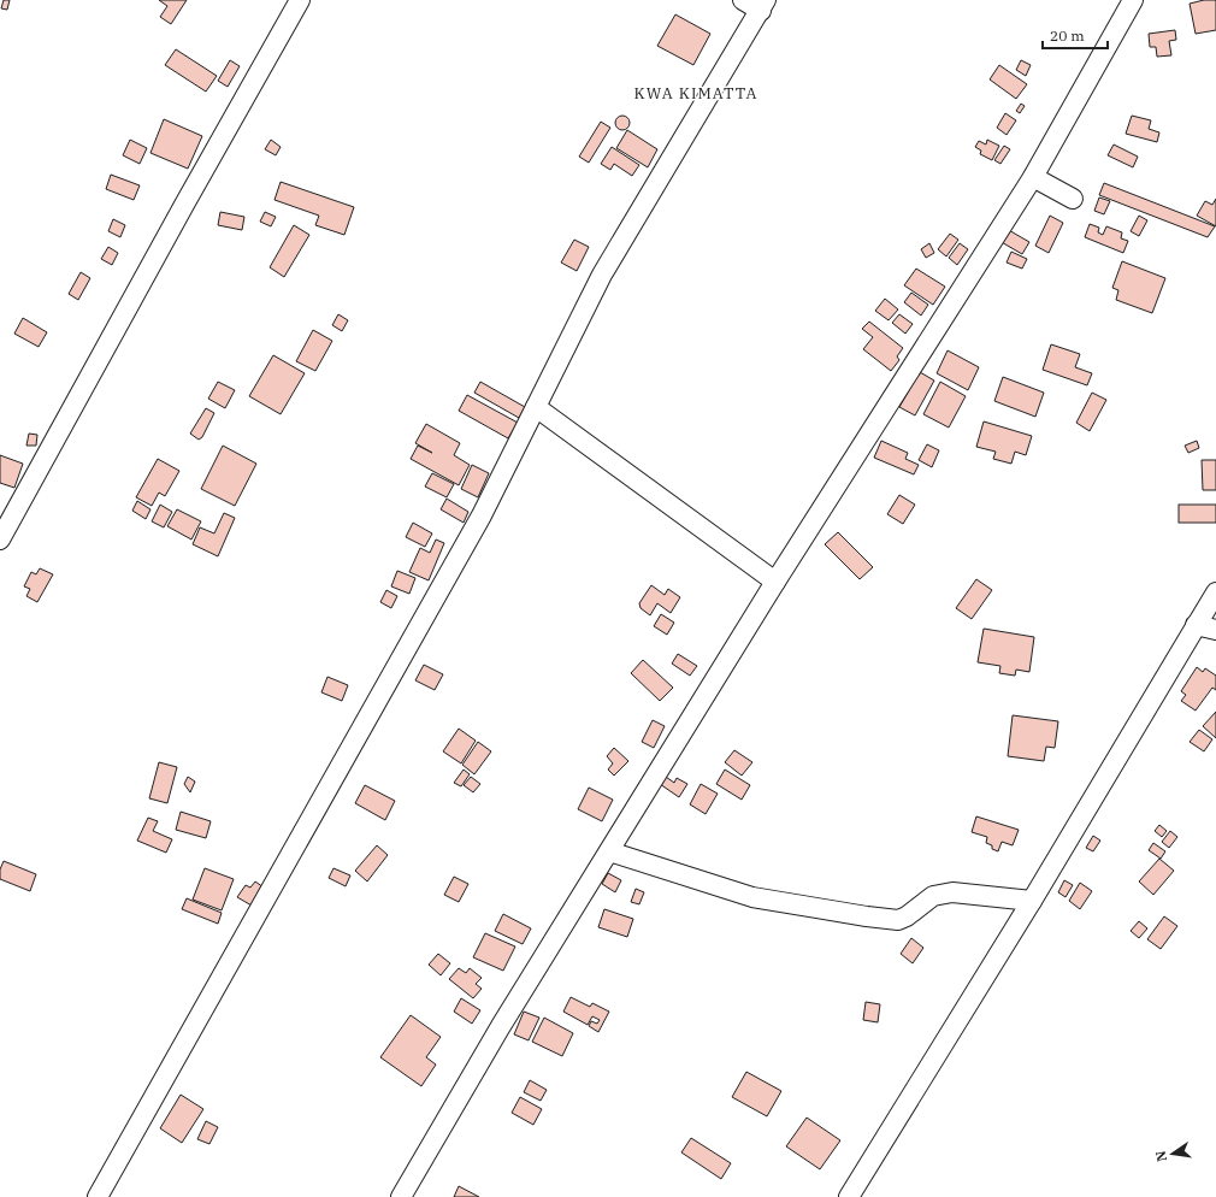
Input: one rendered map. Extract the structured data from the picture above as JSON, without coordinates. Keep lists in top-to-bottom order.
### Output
{
  "districts": ["KWA KIMATTA"],
  "scale_bar": "20 m",
  "north": "left"
}
